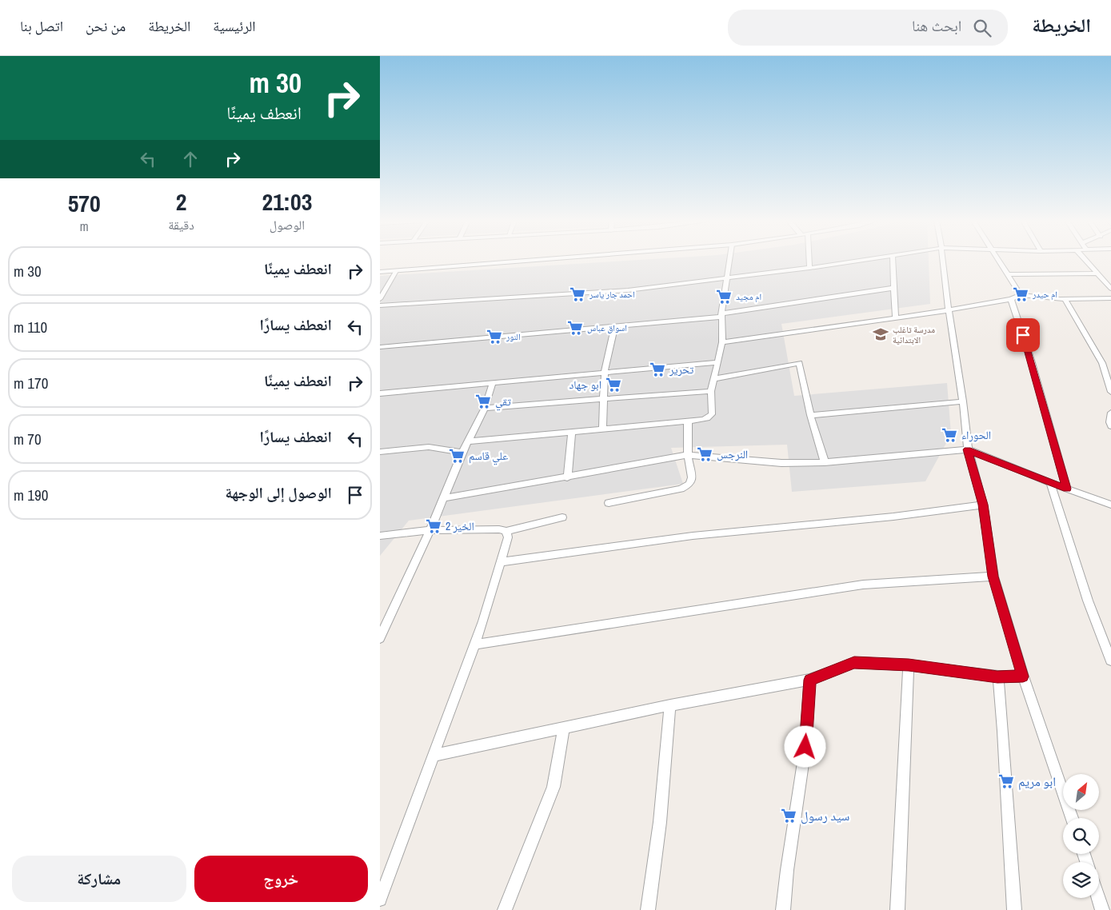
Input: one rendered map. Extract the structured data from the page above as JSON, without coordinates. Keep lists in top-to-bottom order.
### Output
{
  "places": {
    "supermarket": [
      "احمد جار ياسر",
      "ام حيدر",
      "ام مجيد",
      "اسواق عباس",
      "النور",
      "تحرير",
      "ابو جهاد",
      "تقي",
      "الحوراء",
      "النرجس",
      "علي قاسم",
      "الخير 2",
      "ابو مريم",
      "سيد رسول"
    ],
    "school or university": ["مدرسة تاغلب الابتدائية"]
  },
  "north": "top right",
  "page": {
    "header": "الخريطة",
    "search": "ابحث هنا",
    "nav": [
      "الرئيسية",
      "الخريطة",
      "من نحن",
      "اتصل بنا"
    ],
    "turn": ["30 m", "انعطف يمينًا"],
    "eta": [
      "21:03",
      "الوصول",
      "2",
      "دقيقة",
      "570",
      "m"
    ],
    "list": [
      {
        "name": "انعطف يمينًا",
        "value": "30 m"
      },
      {
        "name": "انعطف يسارًا",
        "value": "110 m"
      },
      {
        "name": "انعطف يمينًا",
        "value": "170 m"
      },
      {
        "name": "انعطف يسارًا",
        "value": "70 m"
      },
      {
        "name": "الوصول إلى الوجهة",
        "value": "190 m"
      }
    ],
    "buttons": ["خروج", "مشاركة"]
  }
}
